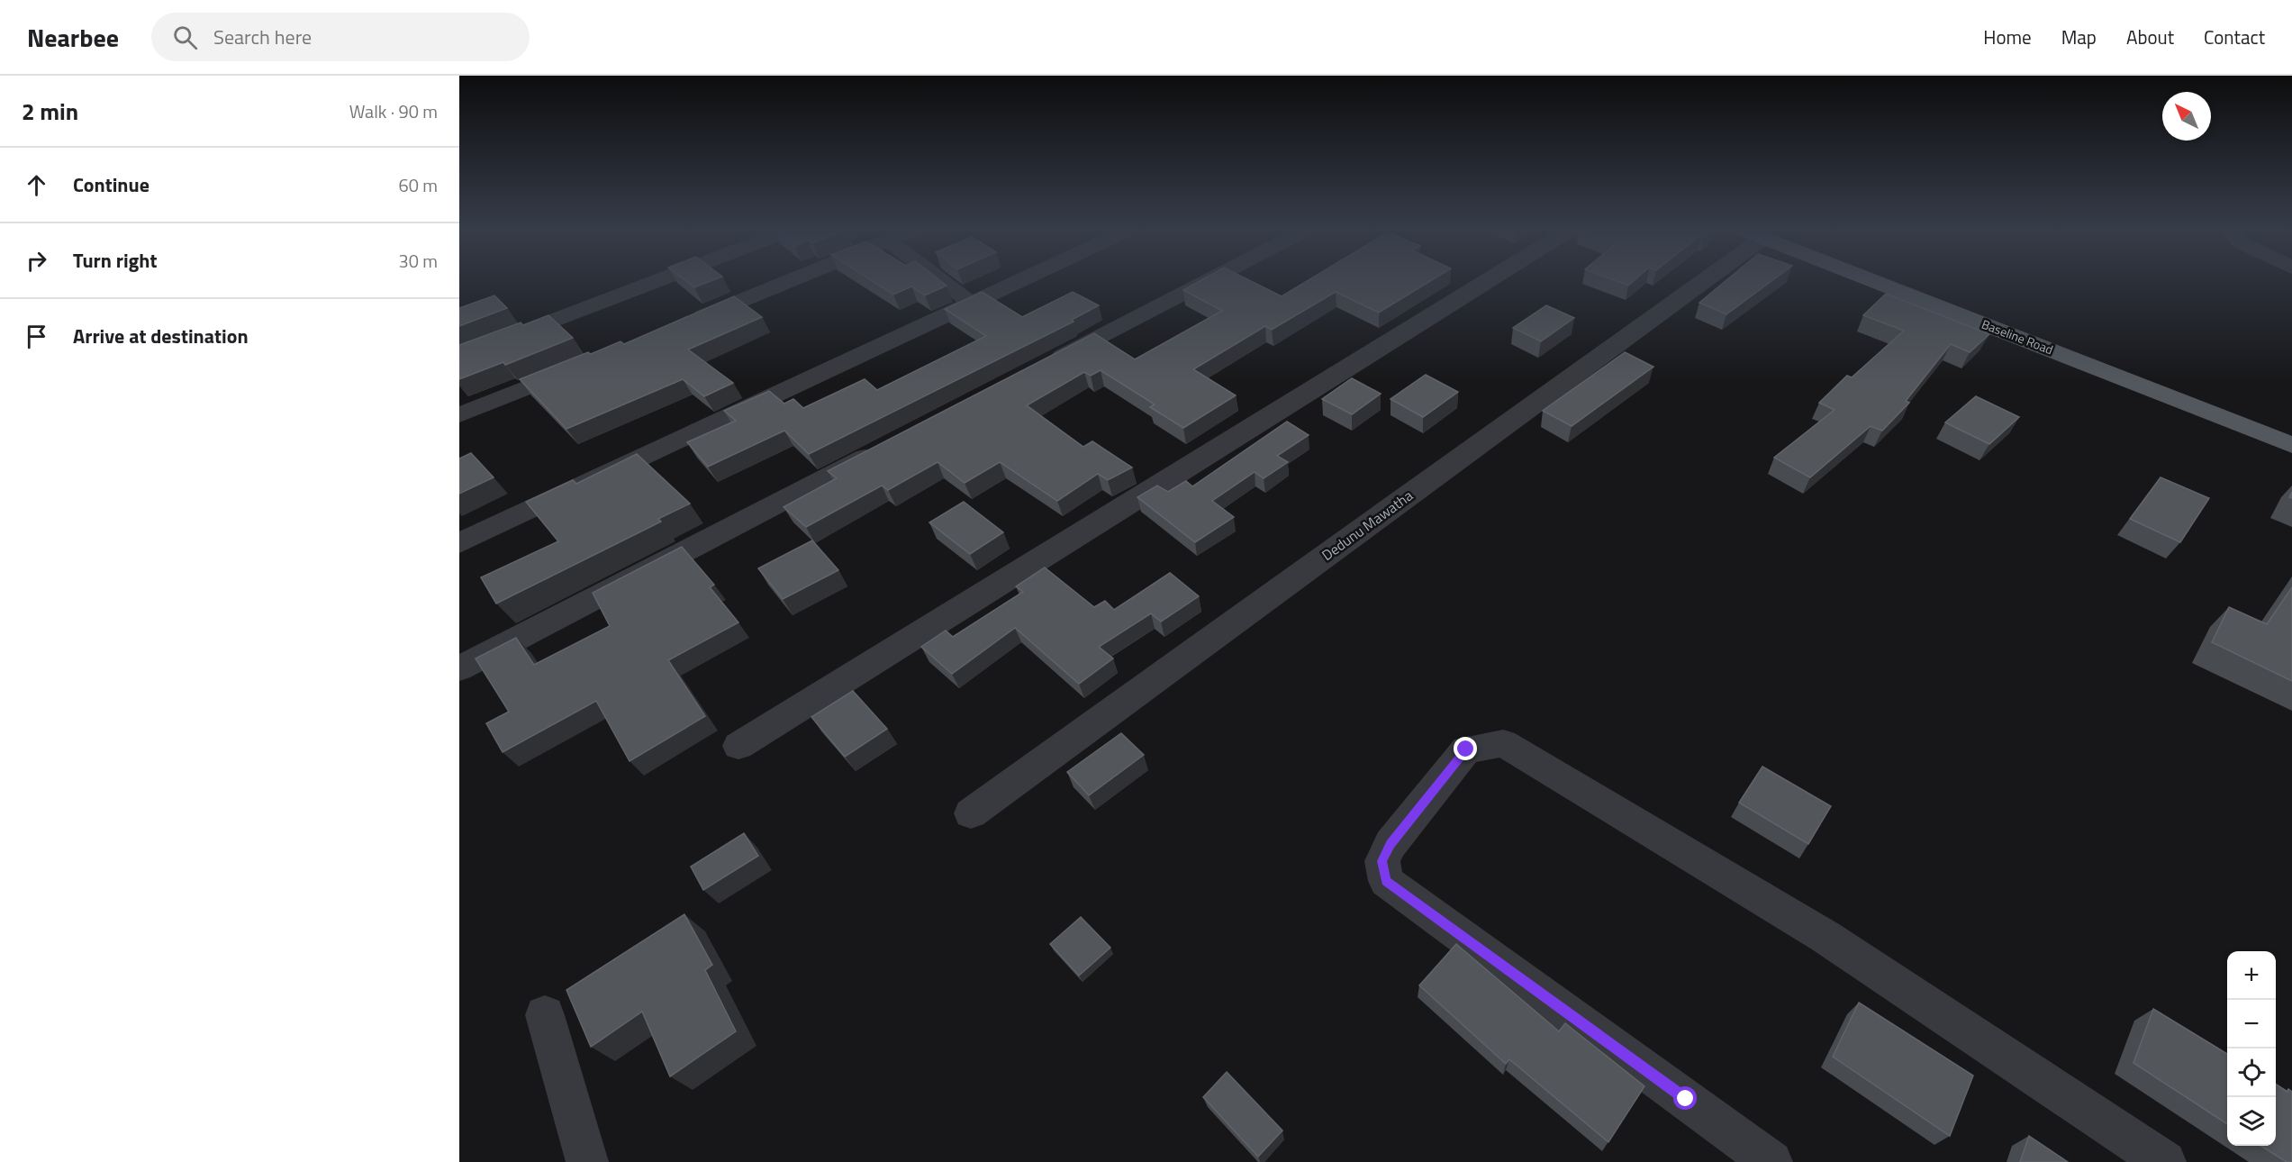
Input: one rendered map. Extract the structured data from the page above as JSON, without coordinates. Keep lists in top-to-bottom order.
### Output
{
  "streets": {
    "main road": ["Baseline Road"],
    "street": ["Dedunu Mawatha"]
  },
  "north": "top left",
  "page": {
    "header": "Nearbee",
    "search": "Search here",
    "nav": [
      "Home",
      "Map",
      "About",
      "Contact"
    ],
    "heading": ["2 min", "Walk · 90 m"],
    "list": [
      ["Continue", "60 m"],
      ["Turn right", "30 m"],
      "Arrive at destination"
    ],
    "map_buttons": ["+", "−"]
  }
}
